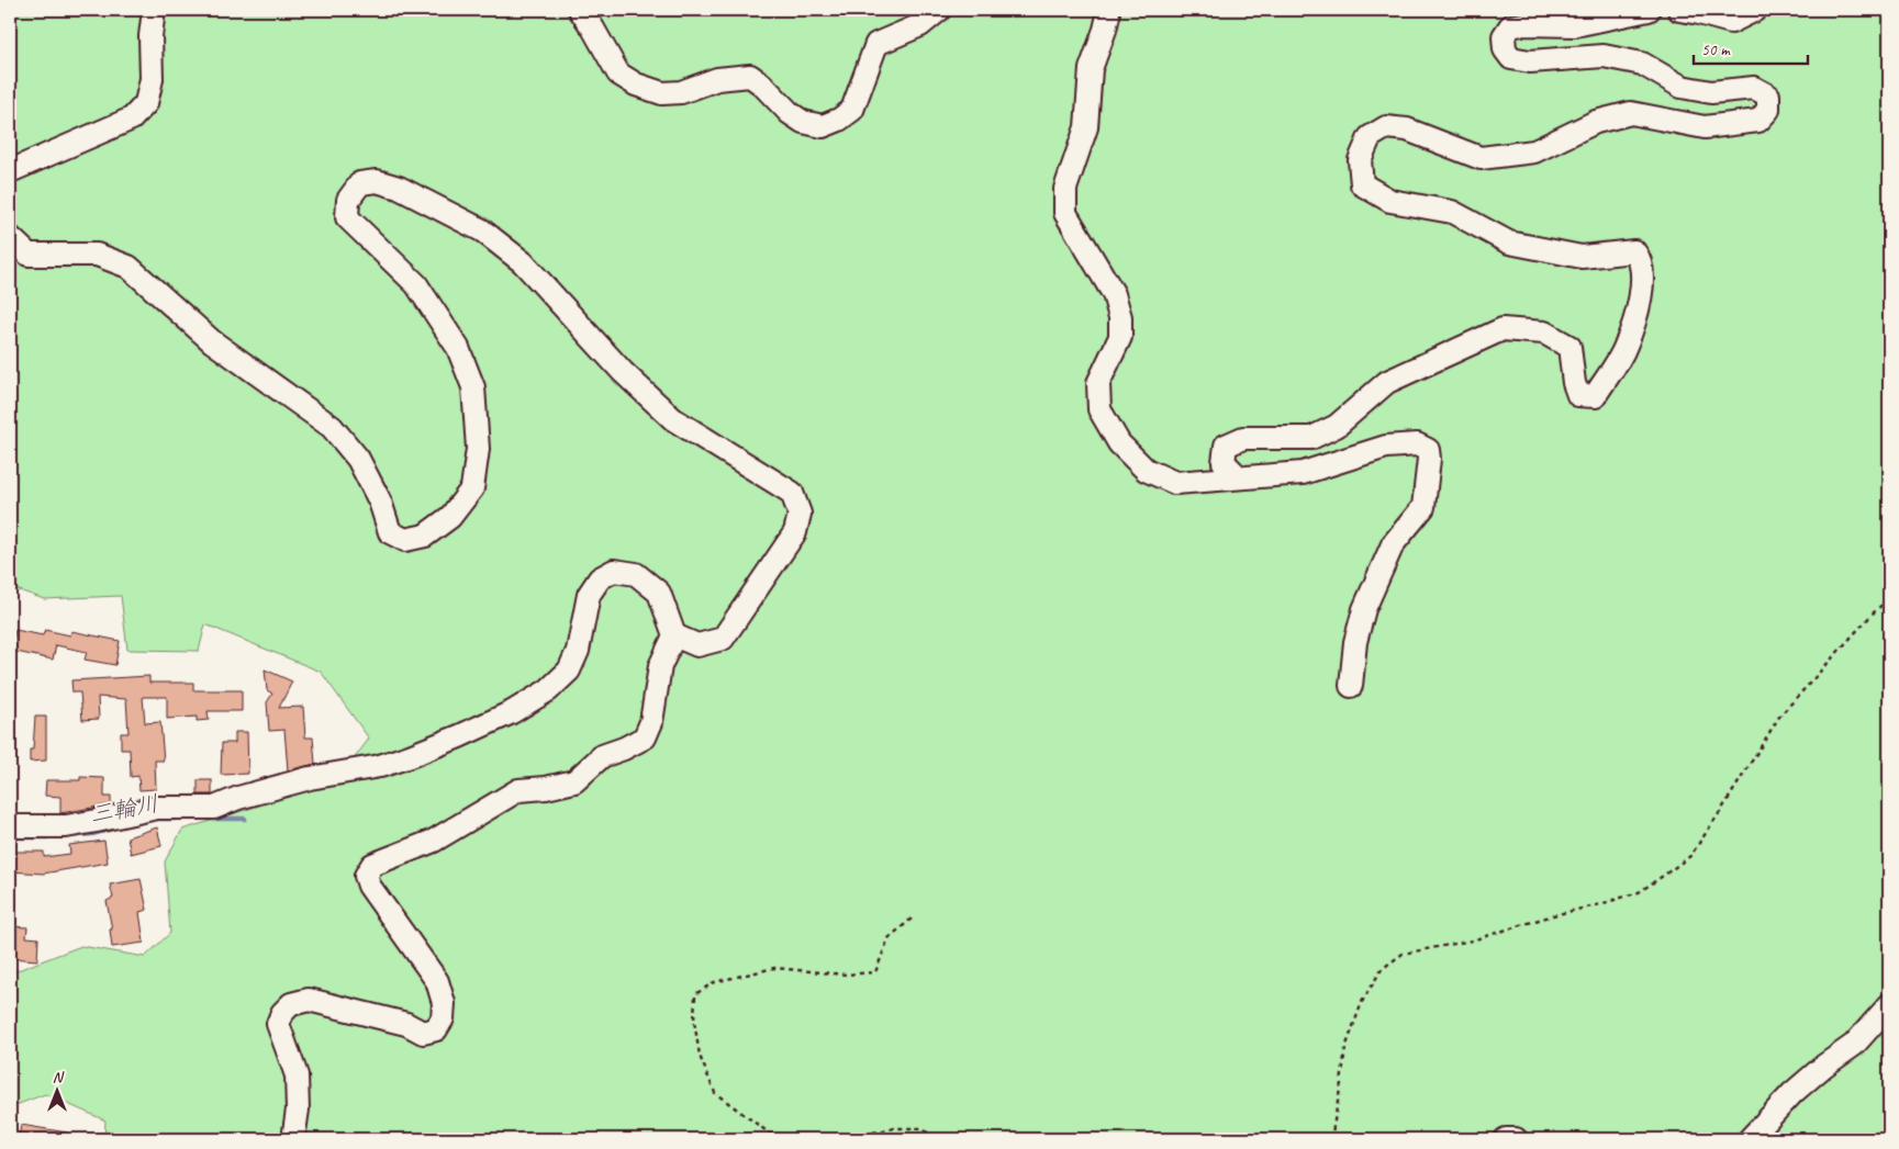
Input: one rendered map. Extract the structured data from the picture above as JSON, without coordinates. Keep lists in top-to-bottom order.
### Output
{
  "water": ["三輪川"],
  "scale_bar": "50 m",
  "north": "top"
}
